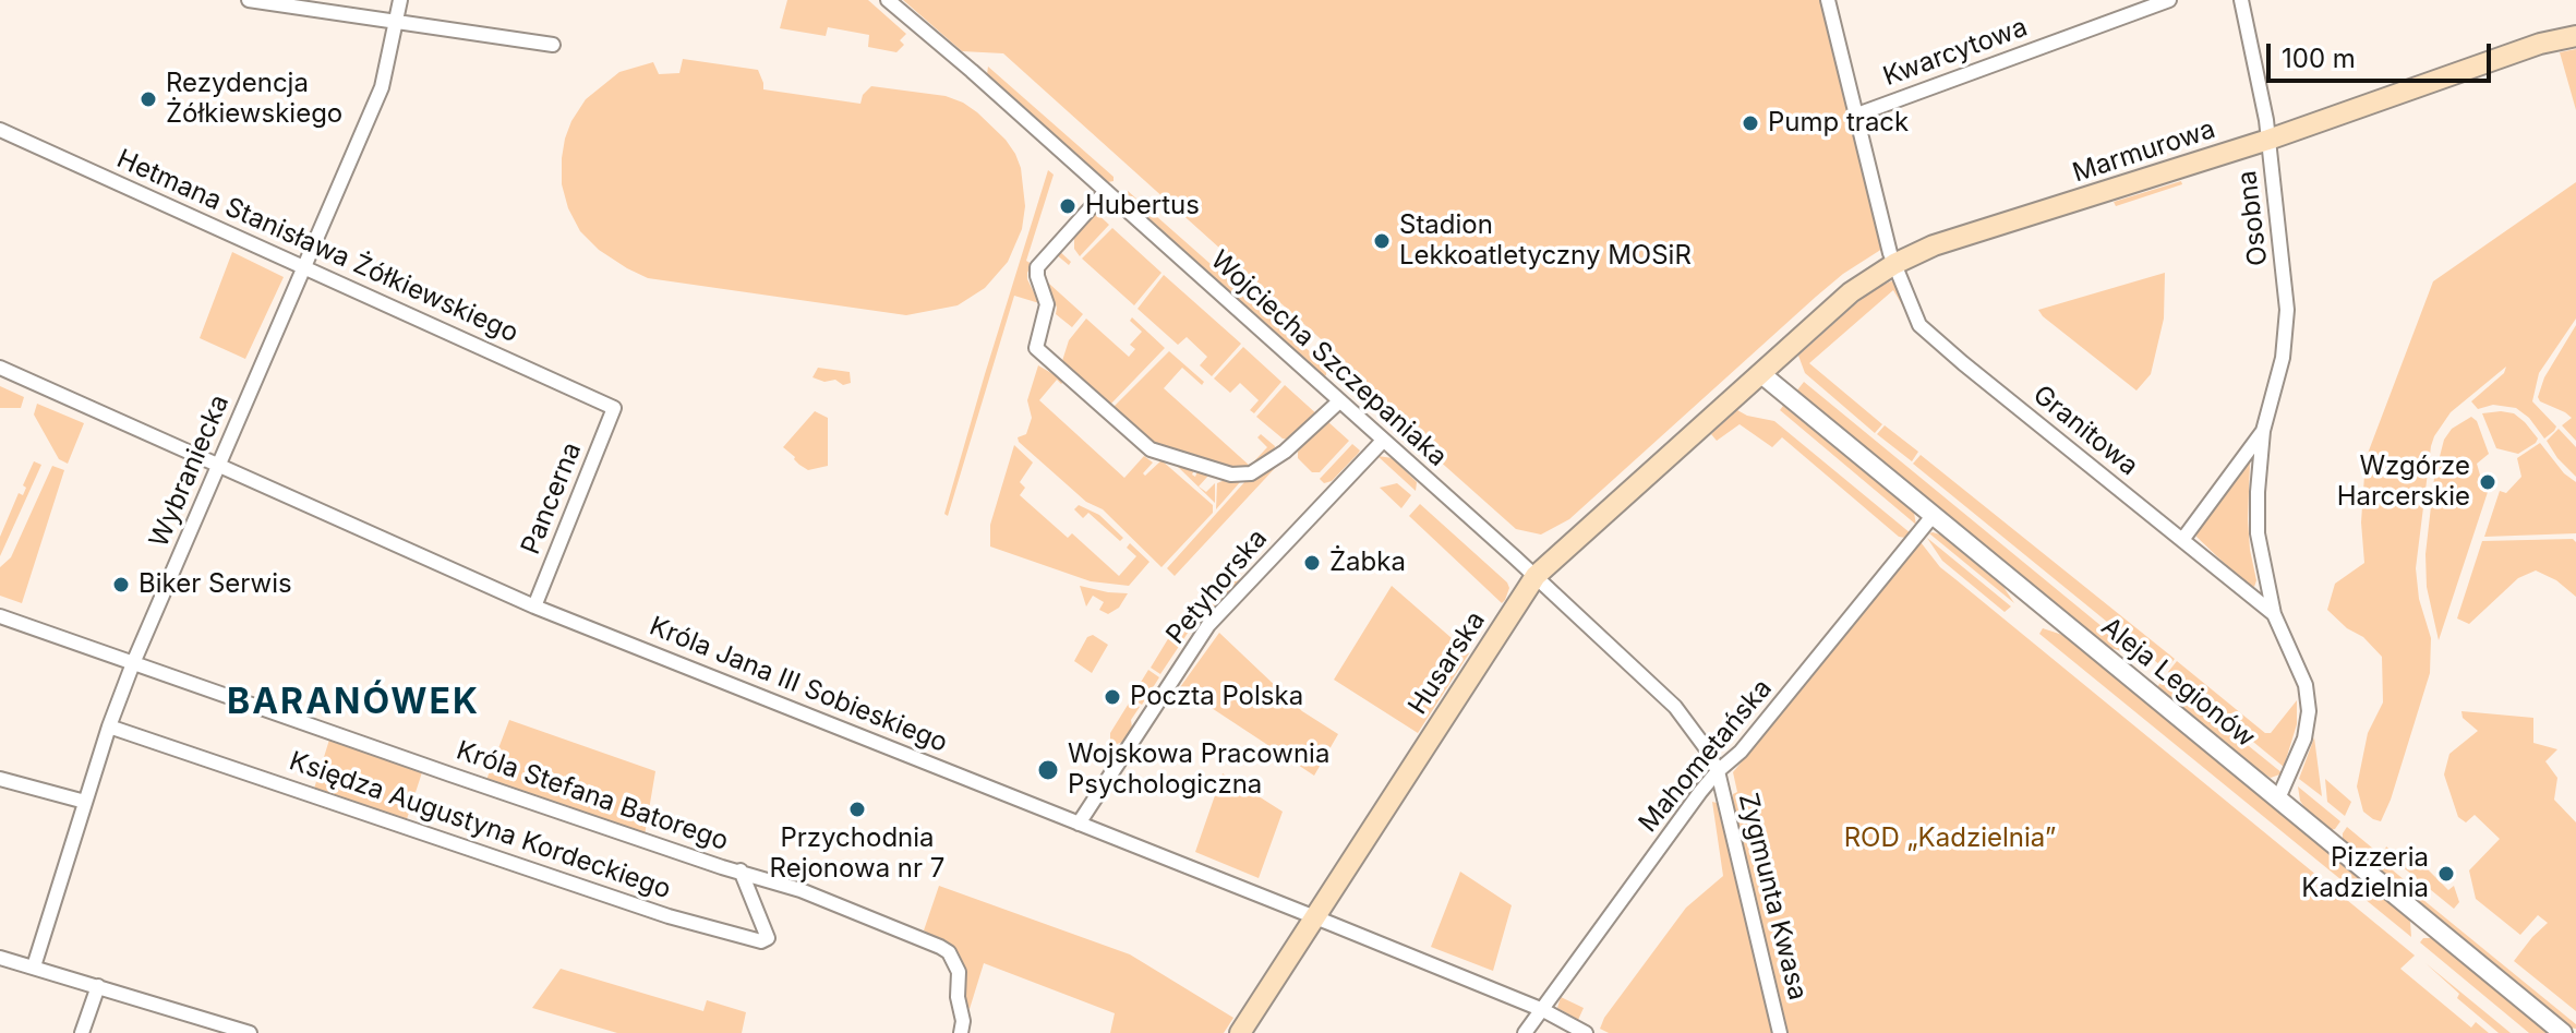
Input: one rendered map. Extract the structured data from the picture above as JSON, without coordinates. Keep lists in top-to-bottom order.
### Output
{
  "streets": {
    "main road": ["Marmurowa", "Husarska"],
    "street": [
      "Kwarcytowa",
      "Osobna",
      "Hetmana Stanisława Żółkiewskiego",
      "Wojciecha Szczepaniaka",
      "Granitowa",
      "Wybraniecka",
      "Pancerna",
      "Petyhorska",
      "Aleja Legionów",
      "Króla Jana III Sobieskiego",
      "Mahometańska",
      "Króla Stefana Batorego",
      "Księdza Augustyna Kordeckiego",
      "Zygmunta Kwasa"
    ]
  },
  "crossings": [
    ["Kwarcytowa", "Granitowa"],
    ["Marmurowa", "Osobna"],
    ["Marmurowa", "Granitowa"],
    ["Marmurowa", "Husarska"],
    ["Marmurowa", "Aleja Legionów"],
    ["Osobna", "Granitowa"],
    ["Osobna", "Aleja Legionów"],
    ["Hetmana Stanisława Żółkiewskiego", "Wybraniecka"],
    ["Hetmana Stanisława Żółkiewskiego", "Pancerna"],
    ["Wojciecha Szczepaniaka", "Petyhorska"],
    ["Wojciecha Szczepaniaka", "Husarska"],
    ["Wojciecha Szczepaniaka", "Mahometańska"],
    ["Wojciecha Szczepaniaka", "Zygmunta Kwasa"],
    ["Wybraniecka", "Króla Jana III Sobieskiego"],
    ["Wybraniecka", "Króla Stefana Batorego"],
    ["Wybraniecka", "Księdza Augustyna Kordeckiego"],
    ["Pancerna", "Króla Jana III Sobieskiego"],
    ["Petyhorska", "Króla Jana III Sobieskiego"],
    ["Husarska", "Aleja Legionów"],
    ["Husarska", "Króla Jana III Sobieskiego"],
    ["Aleja Legionów", "Mahometańska"],
    ["Króla Jana III Sobieskiego", "Mahometańska"],
    ["Mahometańska", "Zygmunta Kwasa"],
    ["Króla Stefana Batorego", "Księdza Augustyna Kordeckiego"]
  ],
  "districts": ["BARANÓWEK"],
  "parks": ["ROD „Kadzielnia”"],
  "places": [
    "Rezydencja Żółkiewskiego",
    "Pump track",
    "Hubertus",
    "Stadion Lekkoatletyczny MOSiR",
    "Wzgórze Harcerskie",
    "Żabka",
    "Biker Serwis",
    "Poczta Polska",
    "Wojskowa Pracownia Psychologiczna",
    "Przychodnia Rejonowa nr 7",
    "Pizzeria Kadzielnia"
  ],
  "scale_bar": "100 m"
}
